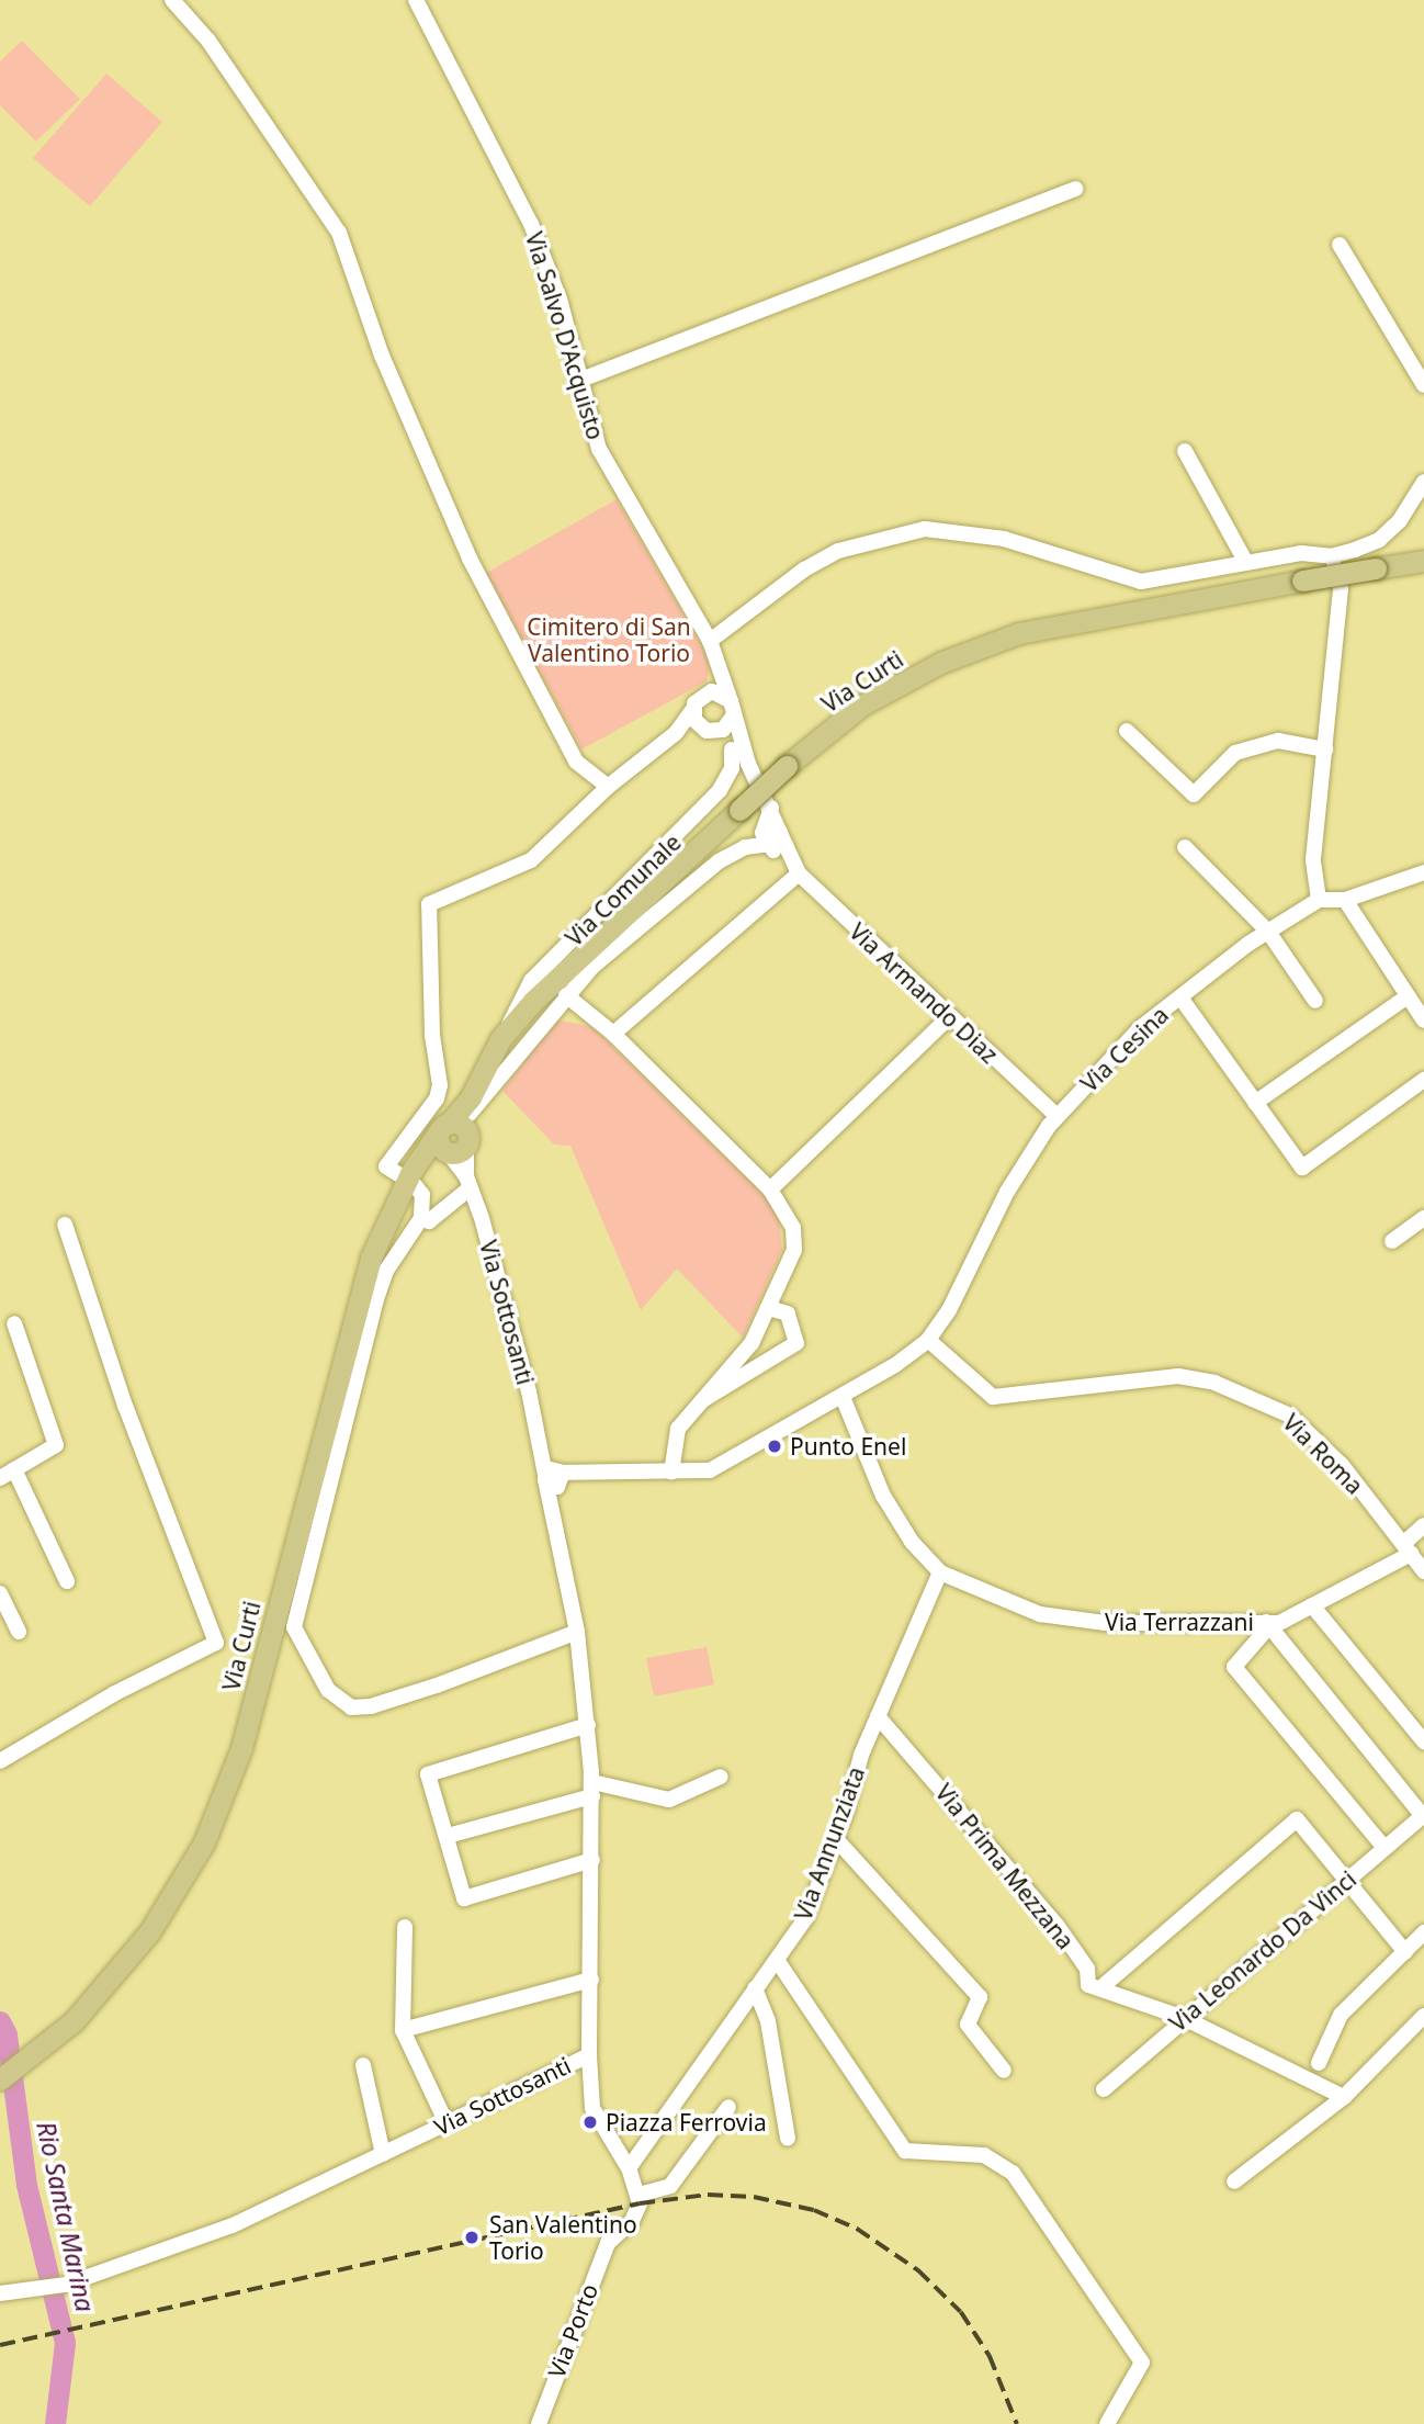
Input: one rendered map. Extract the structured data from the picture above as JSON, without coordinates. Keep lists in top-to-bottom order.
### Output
{
  "streets": {
    "main road": ["Via Curti"],
    "street": [
      "Via Salvo D'Acquisto",
      "Via Comunale",
      "Via Armando Diaz",
      "Via Cesina",
      "Via Sottosanti",
      "Via Roma",
      "Via Terrazzani",
      "Via Annunziata",
      "Via Prima Mezzana",
      "Via Leonardo Da Vinci",
      "Via Porto"
    ]
  },
  "crossings": [
    ["Via Curti", "Via Comunale"],
    ["Via Curti", "Via Sottosanti"],
    ["Via Armando Diaz", "Via Cesina"],
    ["Via Cesina", "Via Roma"],
    ["Via Roma", "Via Terrazzani"],
    ["Via Terrazzani", "Via Annunziata"],
    ["Via Annunziata", "Via Prima Mezzana"]
  ],
  "water": ["Rio Santa Marina"],
  "parks": ["Cimitero di San Valentino Torio"],
  "places": ["Punto Enel", "Piazza Ferrovia", "San Valentino Torio"]
}
